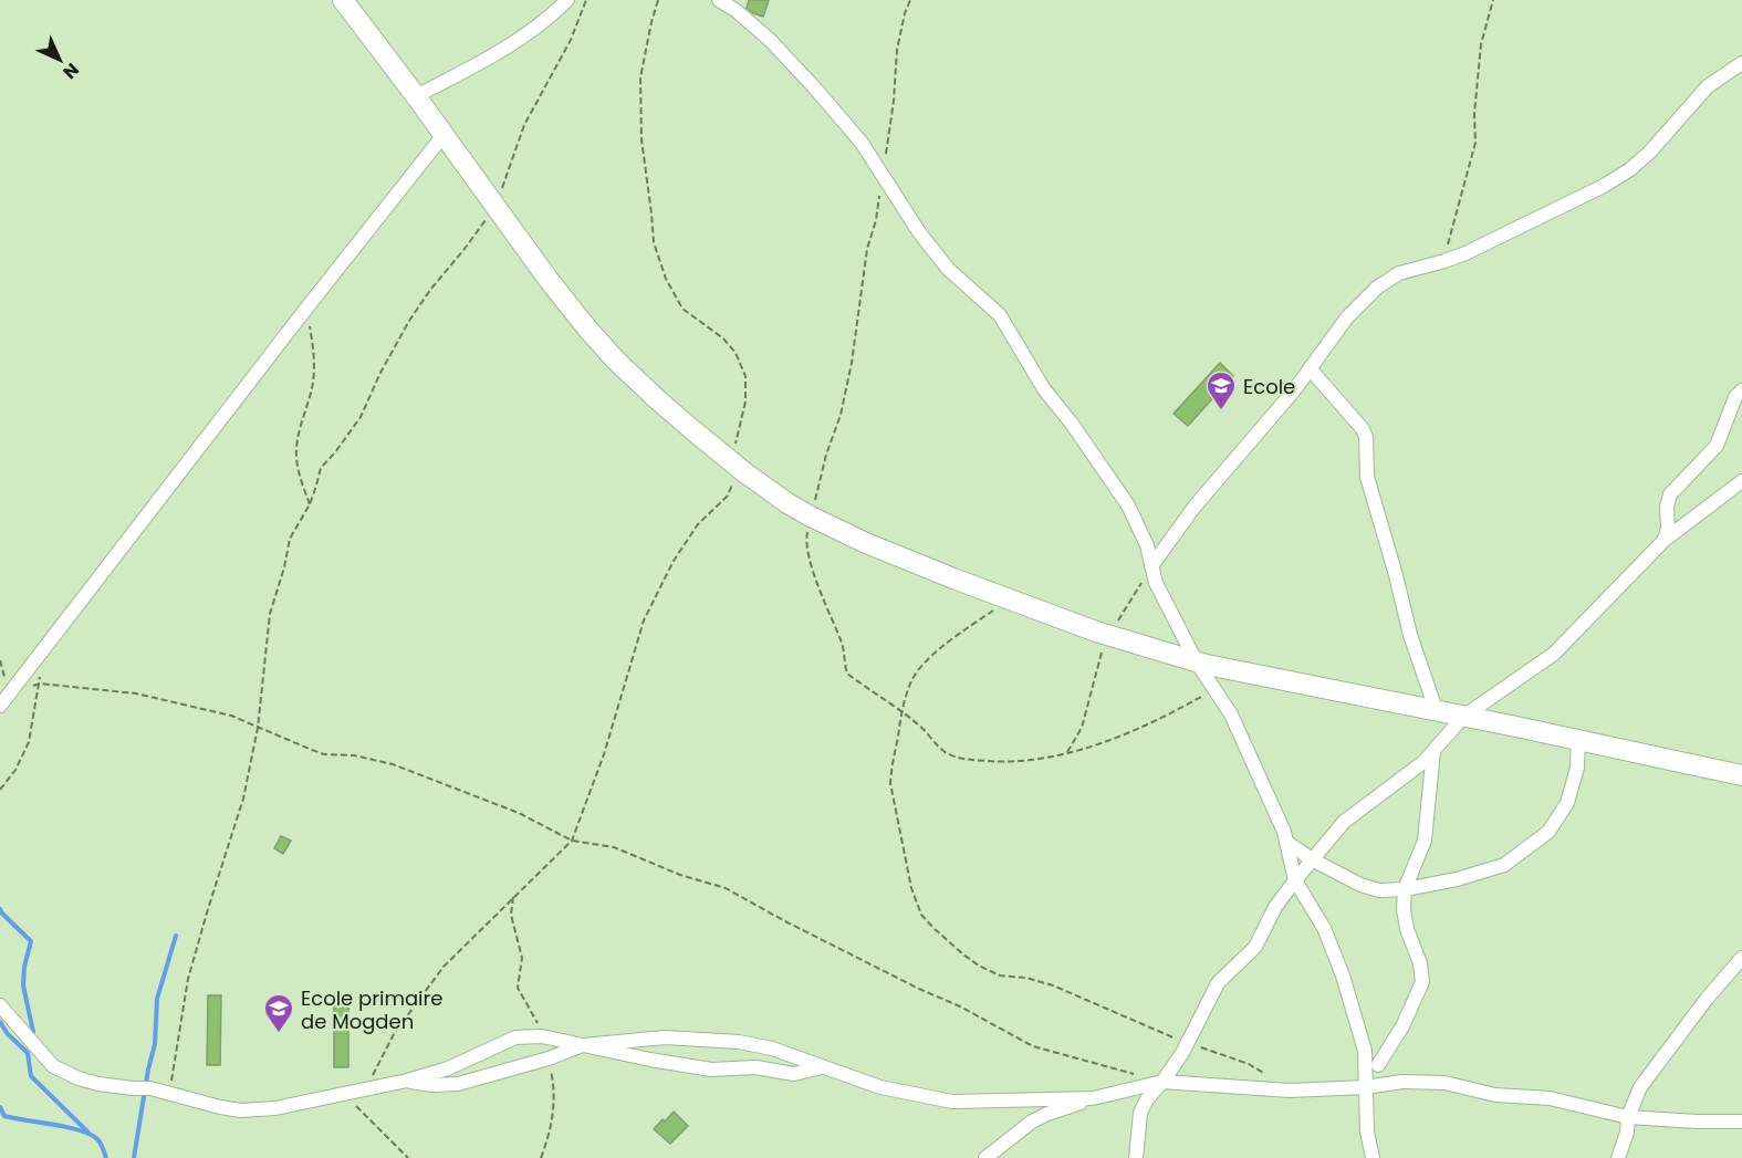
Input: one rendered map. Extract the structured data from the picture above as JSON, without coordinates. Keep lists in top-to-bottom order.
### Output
{
  "places": {
    "school or university": ["Ecole", "Ecole primaire de Mogden"]
  },
  "north": "bottom right"
}
